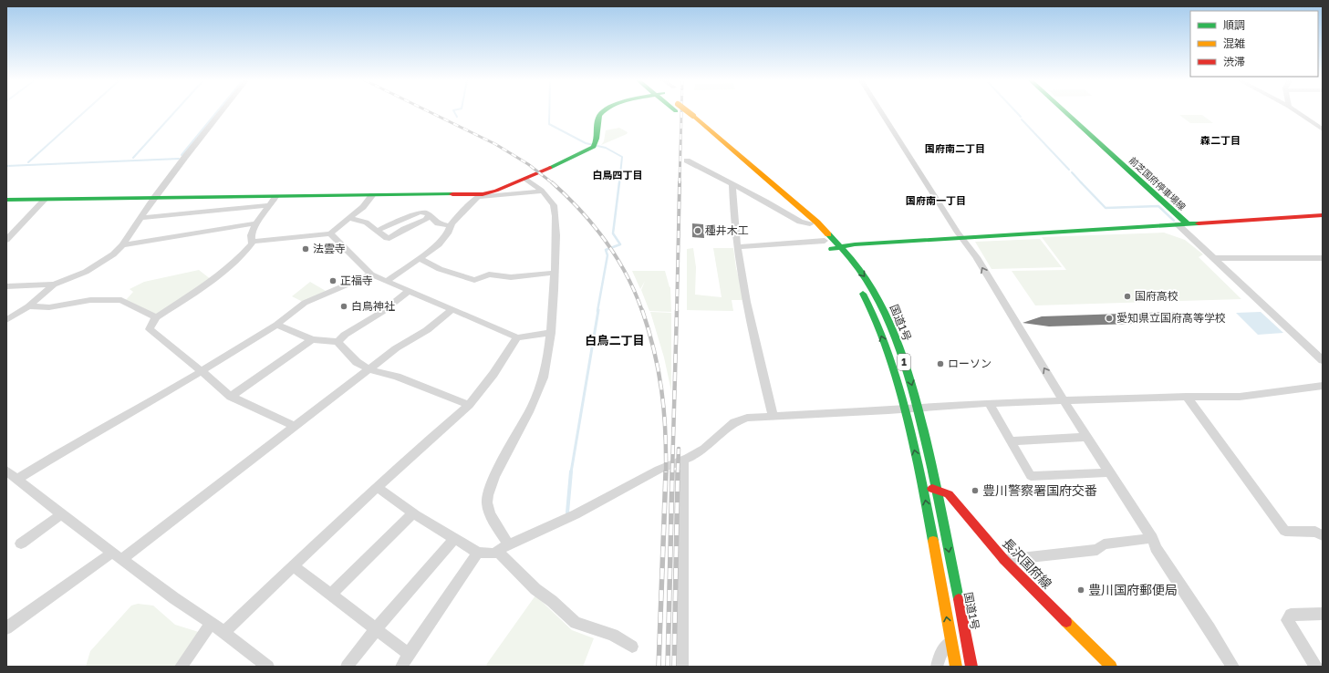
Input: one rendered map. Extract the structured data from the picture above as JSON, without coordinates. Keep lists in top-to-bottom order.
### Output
{
  "streets": {
    "main road": [
      "前芝国府停車場線",
      "国道1号",
      "1",
      "長沢国府線"
    ]
  },
  "crossings": [
    ["国道1号", "長沢国府線"]
  ],
  "districts": [
    "森二丁目",
    "国府南二丁目",
    "白鳥四丁目",
    "国府南一丁目",
    "白鳥二丁目"
  ],
  "places": [
    "種井木工",
    "法雲寺",
    "正福寺",
    "国府高校",
    "白鳥神社",
    "愛知県立国府高等学校",
    "ローソン",
    "豊川警察署国府交番",
    "豊川国府郵便局"
  ],
  "legend": ["順調", "混雑", "渋滞"]
}
